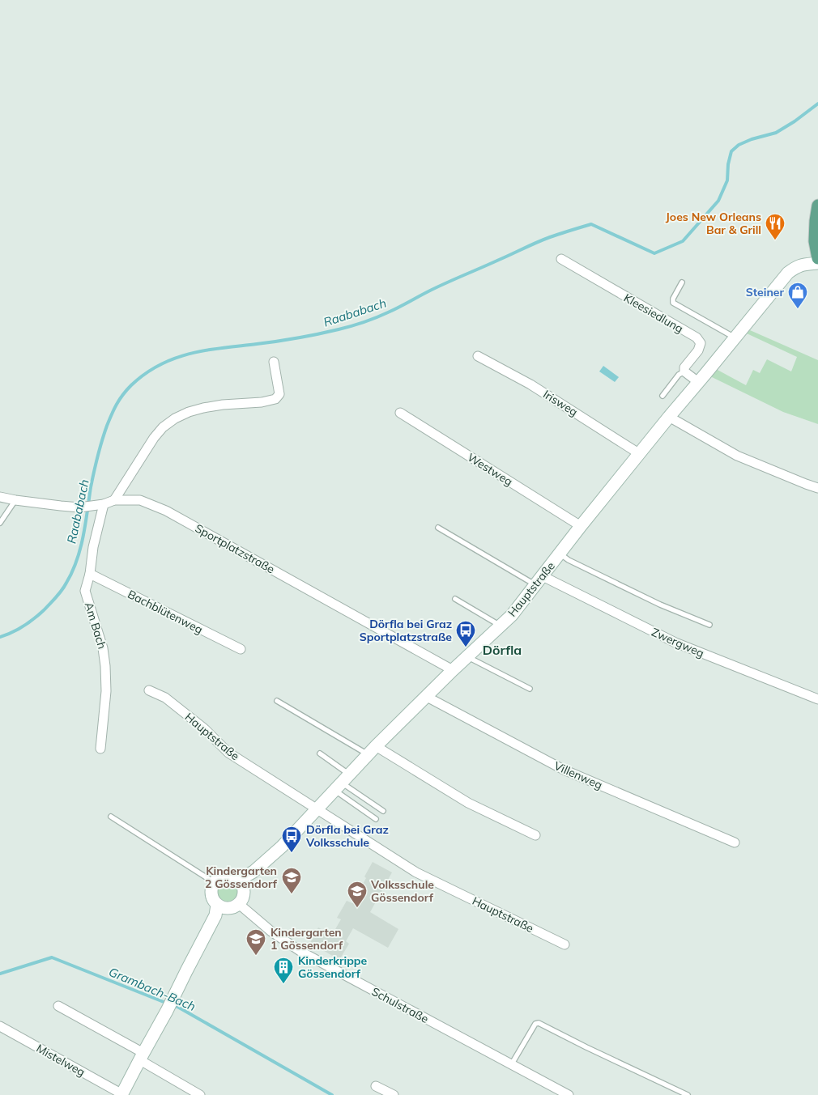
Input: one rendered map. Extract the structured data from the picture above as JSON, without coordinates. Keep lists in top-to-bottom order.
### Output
{
  "streets": {
    "main road": ["Hauptstraße"],
    "street": [
      "Kleesiedlung",
      "Irisweg",
      "Westweg",
      "Sportplatzstraße",
      "Bachblütenweg",
      "Am Bach",
      "Zwergweg",
      "Villenweg",
      "Schulstraße",
      "Mistelweg"
    ]
  },
  "crossings": [
    ["Irisweg", "Hauptstraße"],
    ["Westweg", "Hauptstraße"],
    ["Sportplatzstraße", "Hauptstraße"],
    ["Sportplatzstraße", "Am Bach"],
    ["Hauptstraße", "Zwergweg"],
    ["Hauptstraße", "Villenweg"],
    ["Hauptstraße", "Schulstraße"],
    ["Bachblütenweg", "Am Bach"]
  ],
  "districts": ["Dörfla"],
  "water": ["Raababach", "Grambach-Bach"],
  "places": {
    "restaurant": ["Joes New Orleans Bar & Grill"],
    "shop": ["Steiner"],
    "bus stop": ["Dörfla bei Graz Sportplatzstraße", "Dörfla bei Graz Volksschule"],
    "school or university": ["Kindergarten 2 Gössendorf", "Volksschule Gössendorf", "Kindergarten 1 Gössendorf"],
    "building": ["Kinderkrippe Gössendorf"]
  }
}
